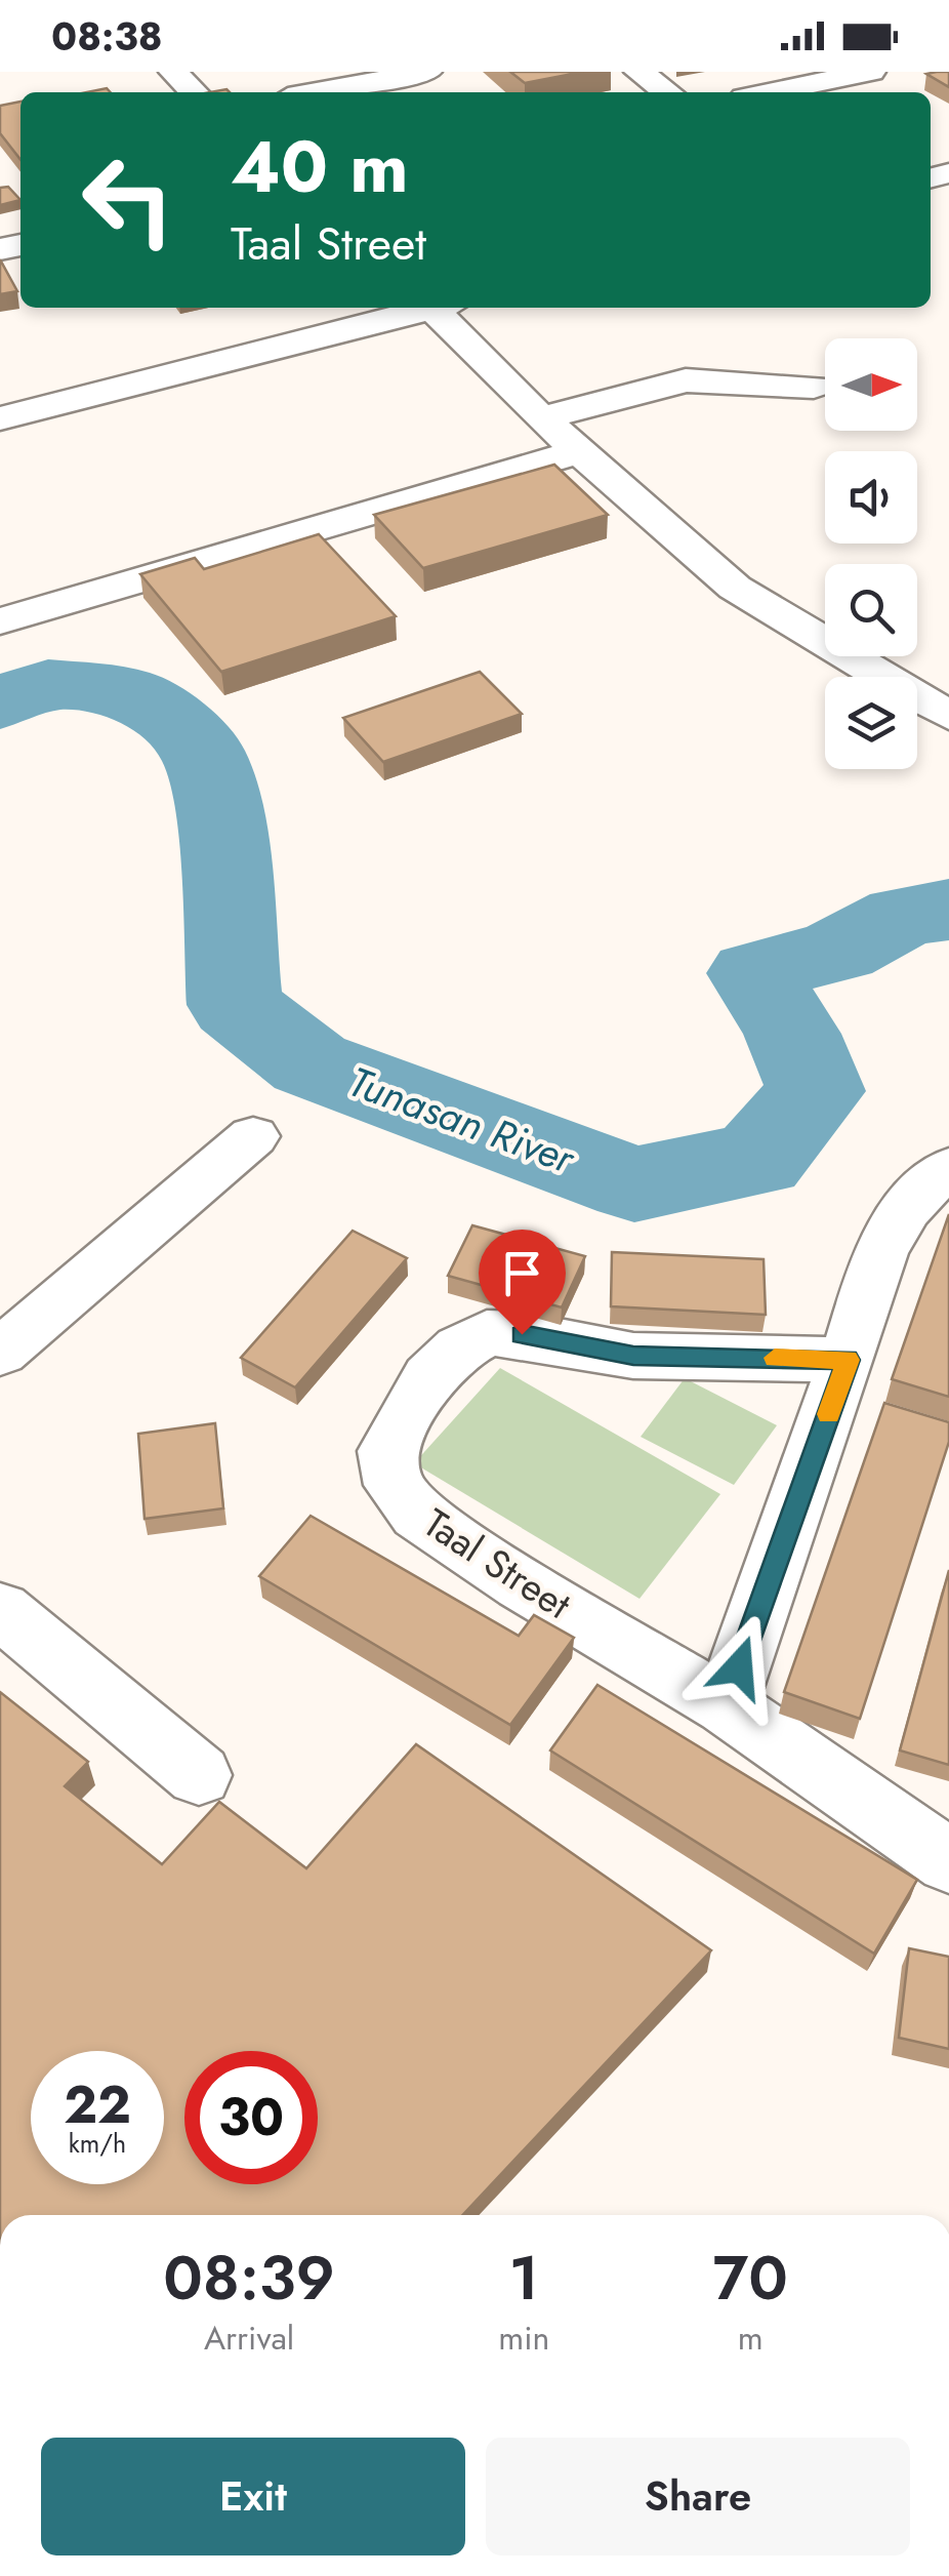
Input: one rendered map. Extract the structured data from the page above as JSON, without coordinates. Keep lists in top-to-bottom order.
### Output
{
  "streets": {
    "main road": ["Taal Street"]
  },
  "water": ["Tunasan River"],
  "north": "right",
  "page": {
    "status": "08:38",
    "turn": ["40 m", "Taal Street"],
    "speed": "22 km/h",
    "limit": "30",
    "eta": [
      "08:39",
      "Arrival",
      "1",
      "min",
      "70",
      "m"
    ],
    "buttons": ["Exit", "Share"]
  }
}
